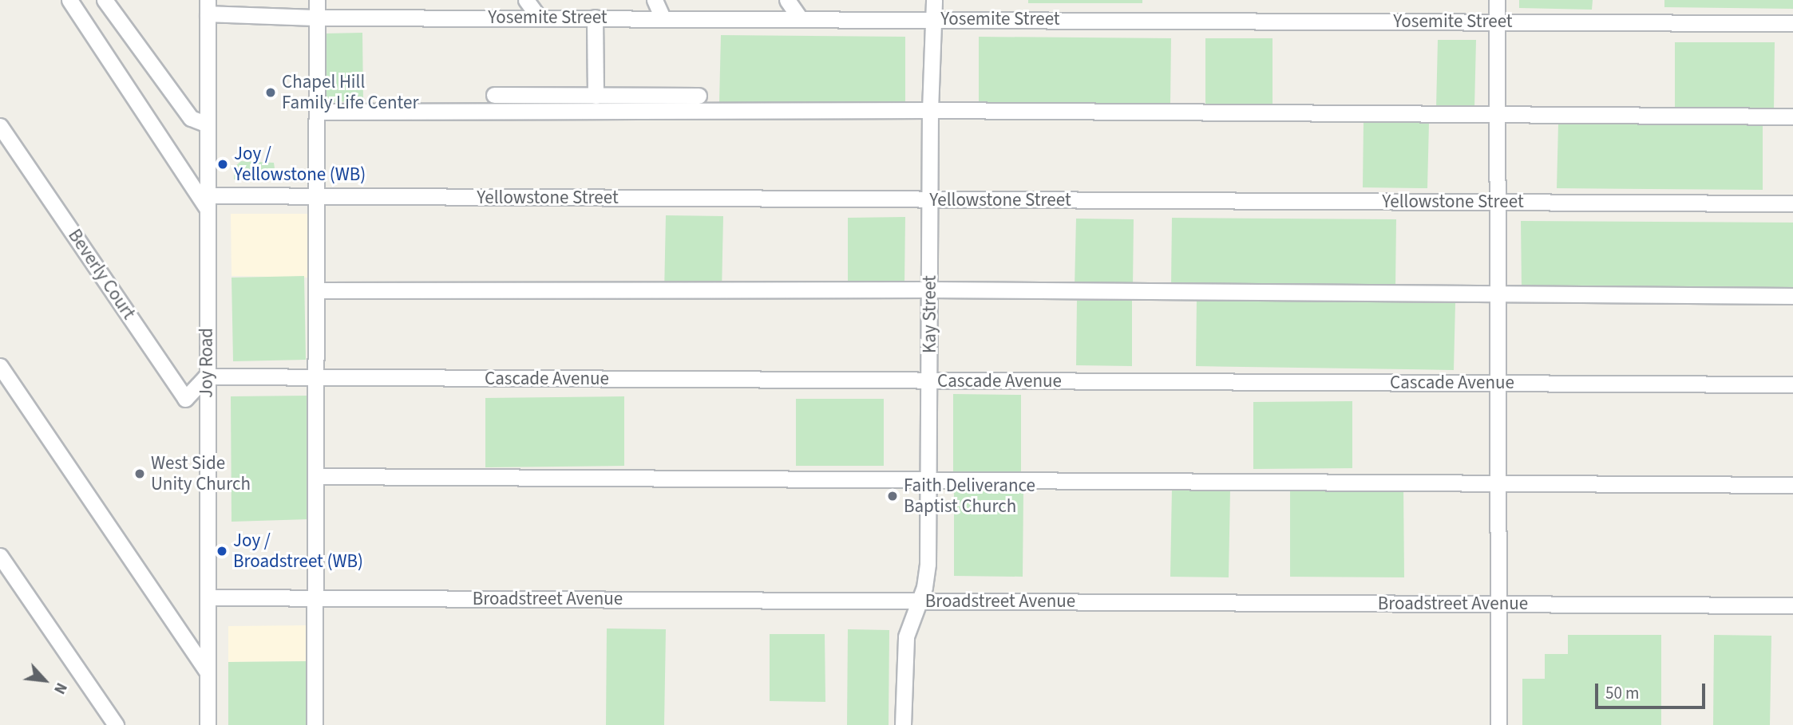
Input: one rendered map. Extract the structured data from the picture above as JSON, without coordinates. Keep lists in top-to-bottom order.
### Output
{
  "streets": {
    "street": [
      "Yosemite Street",
      "Yellowstone Street",
      "Beverly Court",
      "Kay Street",
      "Joy Road",
      "Cascade Avenue",
      "Broadstreet Avenue"
    ]
  },
  "crossings": [
    ["Yosemite Street", "Kay Street"],
    ["Yosemite Street", "Joy Road"],
    ["Yellowstone Street", "Kay Street"],
    ["Yellowstone Street", "Joy Road"],
    ["Beverly Court", "Joy Road"],
    ["Beverly Court", "Cascade Avenue"],
    ["Kay Street", "Cascade Avenue"],
    ["Kay Street", "Broadstreet Avenue"],
    ["Joy Road", "Cascade Avenue"],
    ["Joy Road", "Broadstreet Avenue"]
  ],
  "places": [
    "Chapel Hill Family Life Center",
    "Joy / Yellowstone (WB)",
    "West Side Unity Church",
    "Faith Deliverance Baptist Church",
    "Joy / Broadstreet (WB)"
  ],
  "scale_bar": "50 m",
  "north": "bottom right"
}
